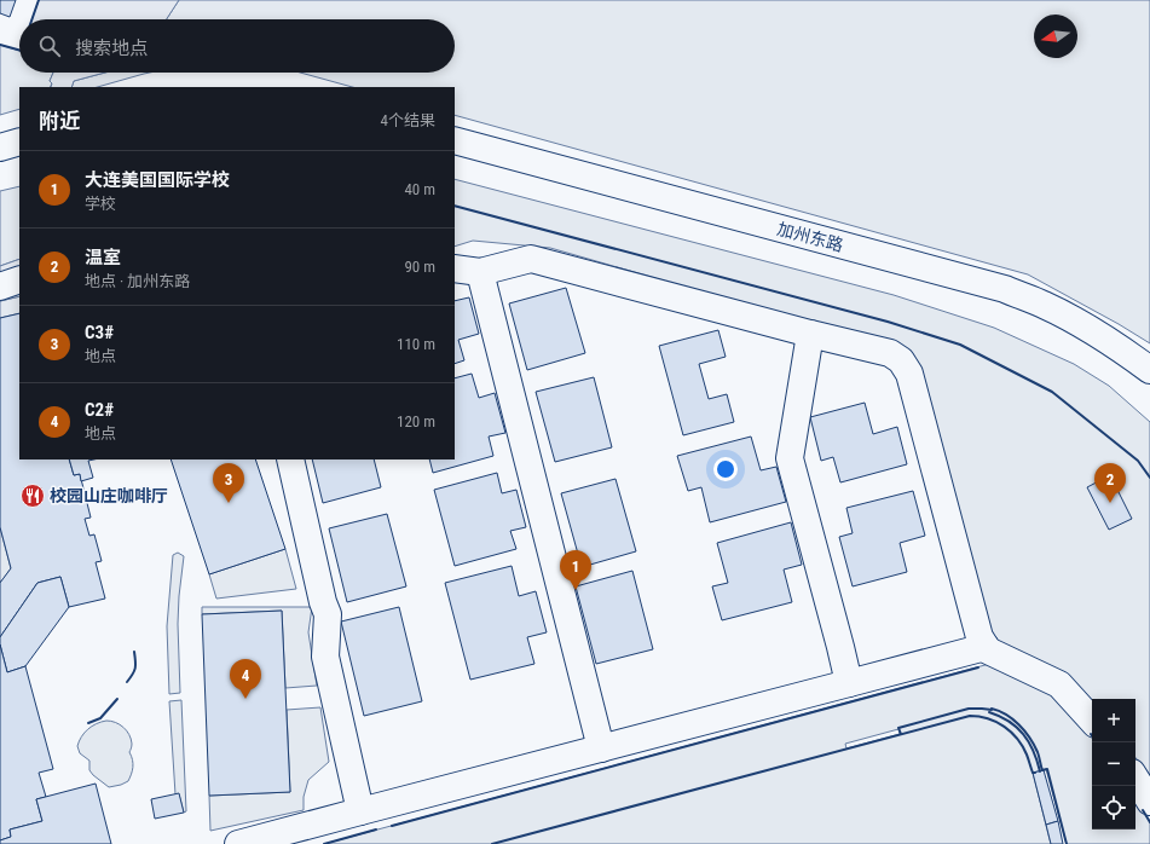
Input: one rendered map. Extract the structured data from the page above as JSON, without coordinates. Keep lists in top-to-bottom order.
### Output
{
  "streets": {
    "street": ["加州东路"]
  },
  "places": {
    "restaurant": ["校园山庄咖啡厅"]
  },
  "north": "left",
  "page": {
    "search": "搜索地点",
    "heading": ["附近", "4个结果"],
    "list": [
      {
        "mark": "1",
        "name": "大连美国国际学校",
        "note": "学校",
        "value": "40 m"
      },
      {
        "mark": "2",
        "name": "温室",
        "note": "地点 · 加州东路",
        "value": "90 m"
      },
      {
        "mark": "3",
        "name": "C3#",
        "note": "地点",
        "value": "110 m"
      },
      {
        "mark": "4",
        "name": "C2#",
        "note": "地点",
        "value": "120 m"
      }
    ],
    "pins": [
      "2",
      "3",
      "1",
      "4"
    ],
    "map_buttons": ["+", "−"]
  }
}
